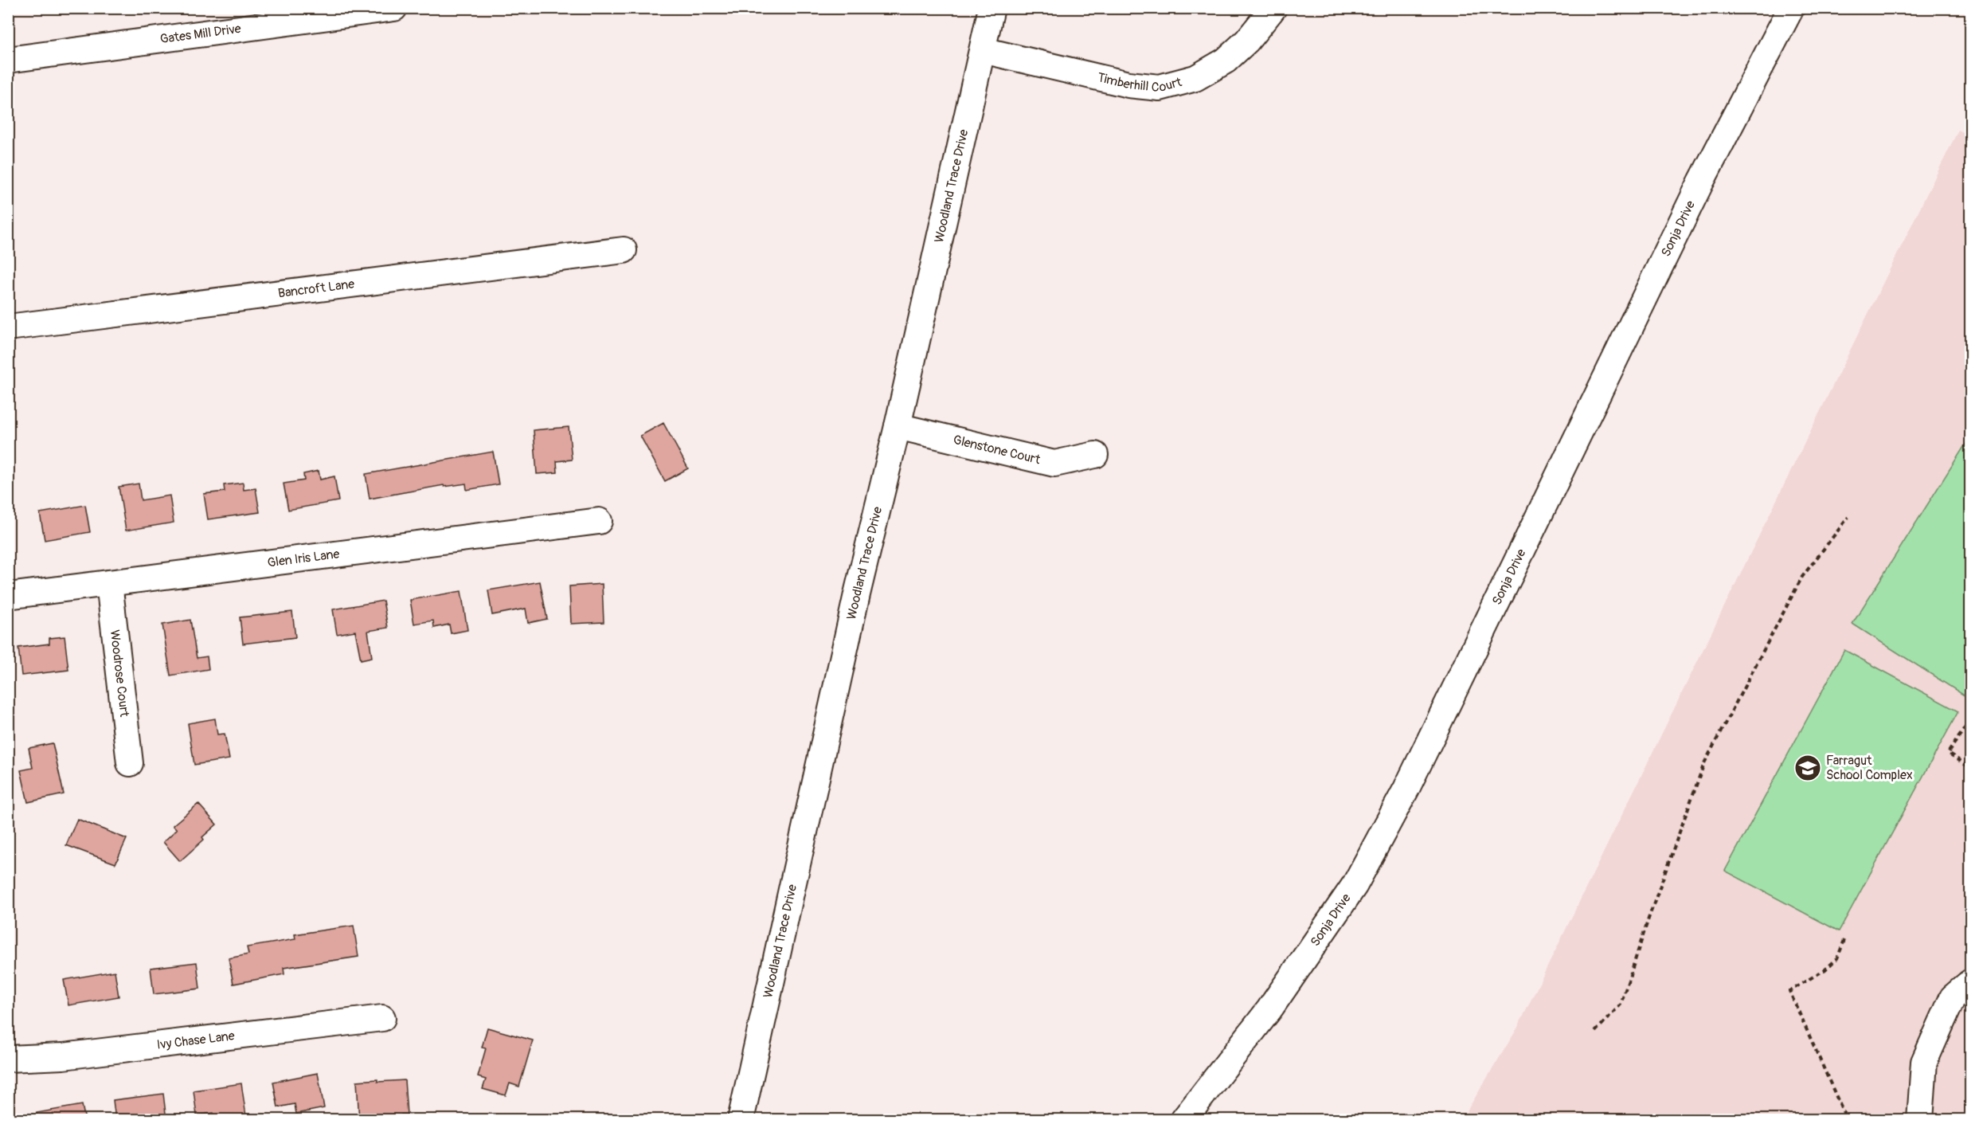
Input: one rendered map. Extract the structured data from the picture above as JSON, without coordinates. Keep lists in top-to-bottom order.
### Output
{
  "streets": {
    "street": [
      "Gates Mill Drive",
      "Timberhill Court",
      "Woodland Trace Drive",
      "Sonja Drive",
      "Bancroft Lane",
      "Glenstone Court",
      "Glen Iris Lane",
      "Woodrose Court",
      "Ivy Chase Lane"
    ]
  },
  "crossings": [
    ["Timberhill Court", "Woodland Trace Drive"],
    ["Woodland Trace Drive", "Glenstone Court"],
    ["Glen Iris Lane", "Woodrose Court"]
  ],
  "places": {
    "school or university": ["Farragut School Complex"]
  }
}
